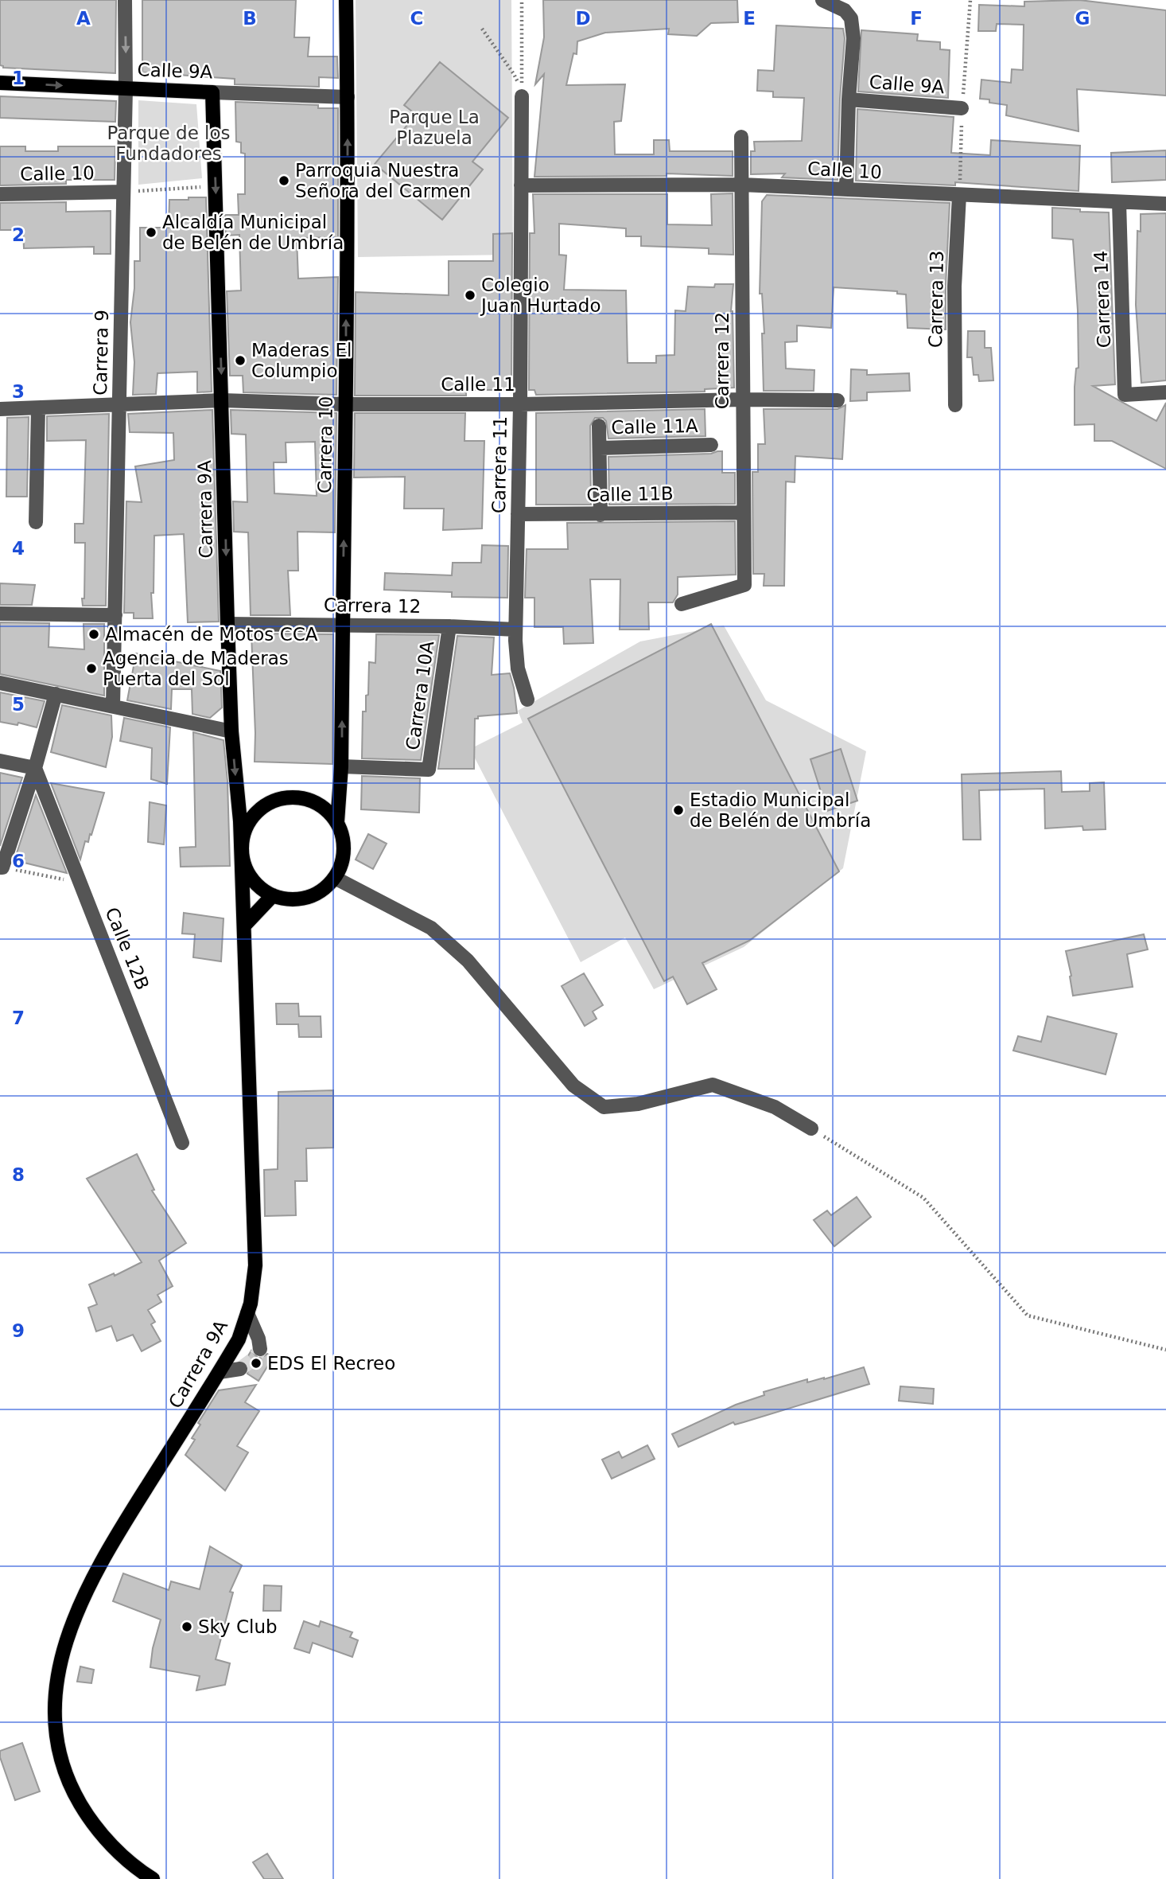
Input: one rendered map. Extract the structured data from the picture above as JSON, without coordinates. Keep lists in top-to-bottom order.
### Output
{
  "streets": {
    "main road": ["Calle 9A", "Carrera 10", "Carrera 9A"],
    "street": [
      "Calle 10",
      "Carrera 13",
      "Carrera 14",
      "Carrera 9",
      "Carrera 12",
      "Calle 11",
      "Calle 11A",
      "Carrera 11",
      "Calle 11B",
      "Carrera 10A",
      "Calle 12B"
    ]
  },
  "crossings": [
    ["Calle 9A", "Carrera 9"],
    ["Calle 9A", "Carrera 10"],
    ["Calle 9A", "Carrera 9A"],
    ["Calle 10", "Carrera 13"],
    ["Calle 10", "Carrera 14"],
    ["Calle 10", "Carrera 9"],
    ["Calle 10", "Carrera 12"],
    ["Calle 10", "Carrera 11"],
    ["Carrera 9", "Calle 11"],
    ["Carrera 12", "Calle 11"],
    ["Carrera 12", "Carrera 10"],
    ["Carrera 12", "Carrera 11"],
    ["Carrera 12", "Calle 11B"],
    ["Carrera 12", "Carrera 9A"],
    ["Carrera 12", "Carrera 10A"],
    ["Calle 11", "Carrera 10"],
    ["Calle 11", "Carrera 11"],
    ["Calle 11", "Carrera 9A"],
    ["Carrera 10", "Carrera 9A"],
    ["Carrera 10", "Carrera 10A"],
    ["Carrera 11", "Calle 11B"]
  ],
  "one_way": ["Carrera 10"],
  "parks": ["Parque La Plazuela", "Parque de los Fundadores"],
  "places": [
    "Parroquia Nuestra Señora del Carmen",
    "Alcaldía Municipal de Belén de Umbría",
    "Colegio Juan Hurtado",
    "Maderas El Columpio",
    "Almacén de Motos CCA",
    "Agencia de Maderas Puerta del Sol",
    "Estadio Municipal de Belén de Umbría",
    "EDS El Recreo",
    "Sky Club"
  ],
  "grid": {
    "columns": [
      "A",
      "B",
      "C",
      "D",
      "E",
      "F",
      "G"
    ],
    "rows": [
      "1",
      "2",
      "3",
      "4",
      "5",
      "6",
      "7",
      "8",
      "9"
    ]
  }
}
